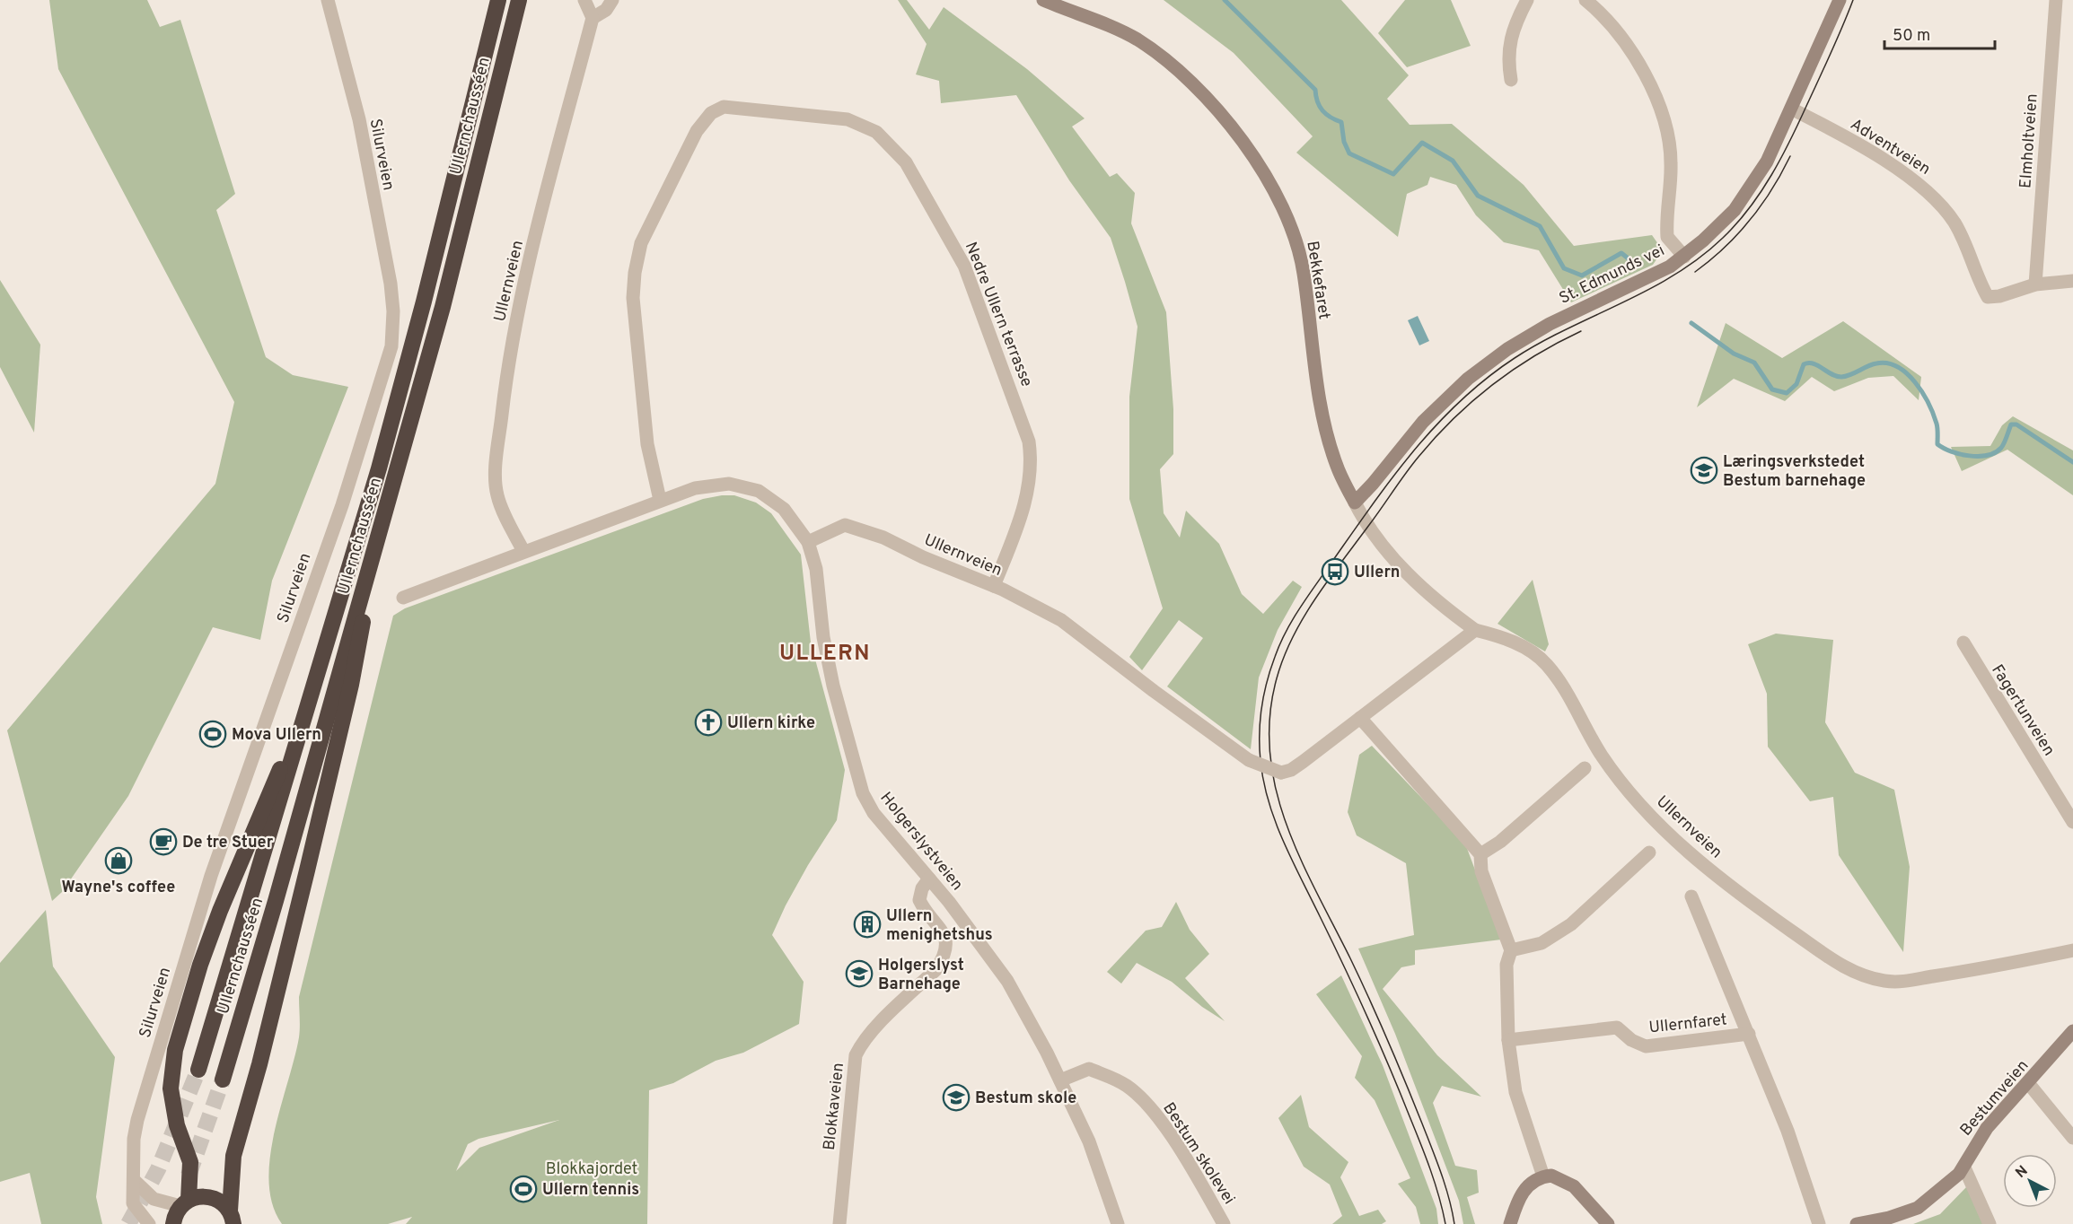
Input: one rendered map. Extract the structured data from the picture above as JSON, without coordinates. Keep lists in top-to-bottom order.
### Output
{
  "streets": {
    "highway": ["Ullernchausséen"],
    "street": [
      "Elmholtveien",
      "Adventveien",
      "Silurveien",
      "St. Edmunds vei",
      "Bekkefaret",
      "Ullernveien",
      "Nedre Ullern terrasse",
      "Fagertunveien",
      "Holgerslystveien",
      "Ullernfaret",
      "Bestumveien",
      "Blokkaveien",
      "Bestum skolevei"
    ]
  },
  "crossings": [
    ["Elmholtveien", "Adventveien"],
    ["Adventveien", "St. Edmunds vei"],
    ["St. Edmunds vei", "Bekkefaret"],
    ["Bekkefaret", "Ullernveien"],
    ["Ullernveien", "Nedre Ullern terrasse"],
    ["Ullernveien", "Holgerslystveien"],
    ["Holgerslystveien", "Blokkaveien"],
    ["Holgerslystveien", "Bestum skolevei"]
  ],
  "districts": ["ULLERN"],
  "parks": ["Blokkajordet"],
  "places": {
    "school or university": ["Læringsverkstedet Bestum barnehage", "Holgerslyst Barnehage", "Bestum skole"],
    "bus stop": ["Ullern"],
    "church": ["Ullern kirke"],
    "sports": ["Mova Ullern", "Ullern tennis"],
    "cafe": ["De tre Stuer"],
    "shop": ["Wayne's coffee"],
    "building": ["Ullern menighetshus"]
  },
  "scale_bar": "50 m",
  "north": "top left"
}
